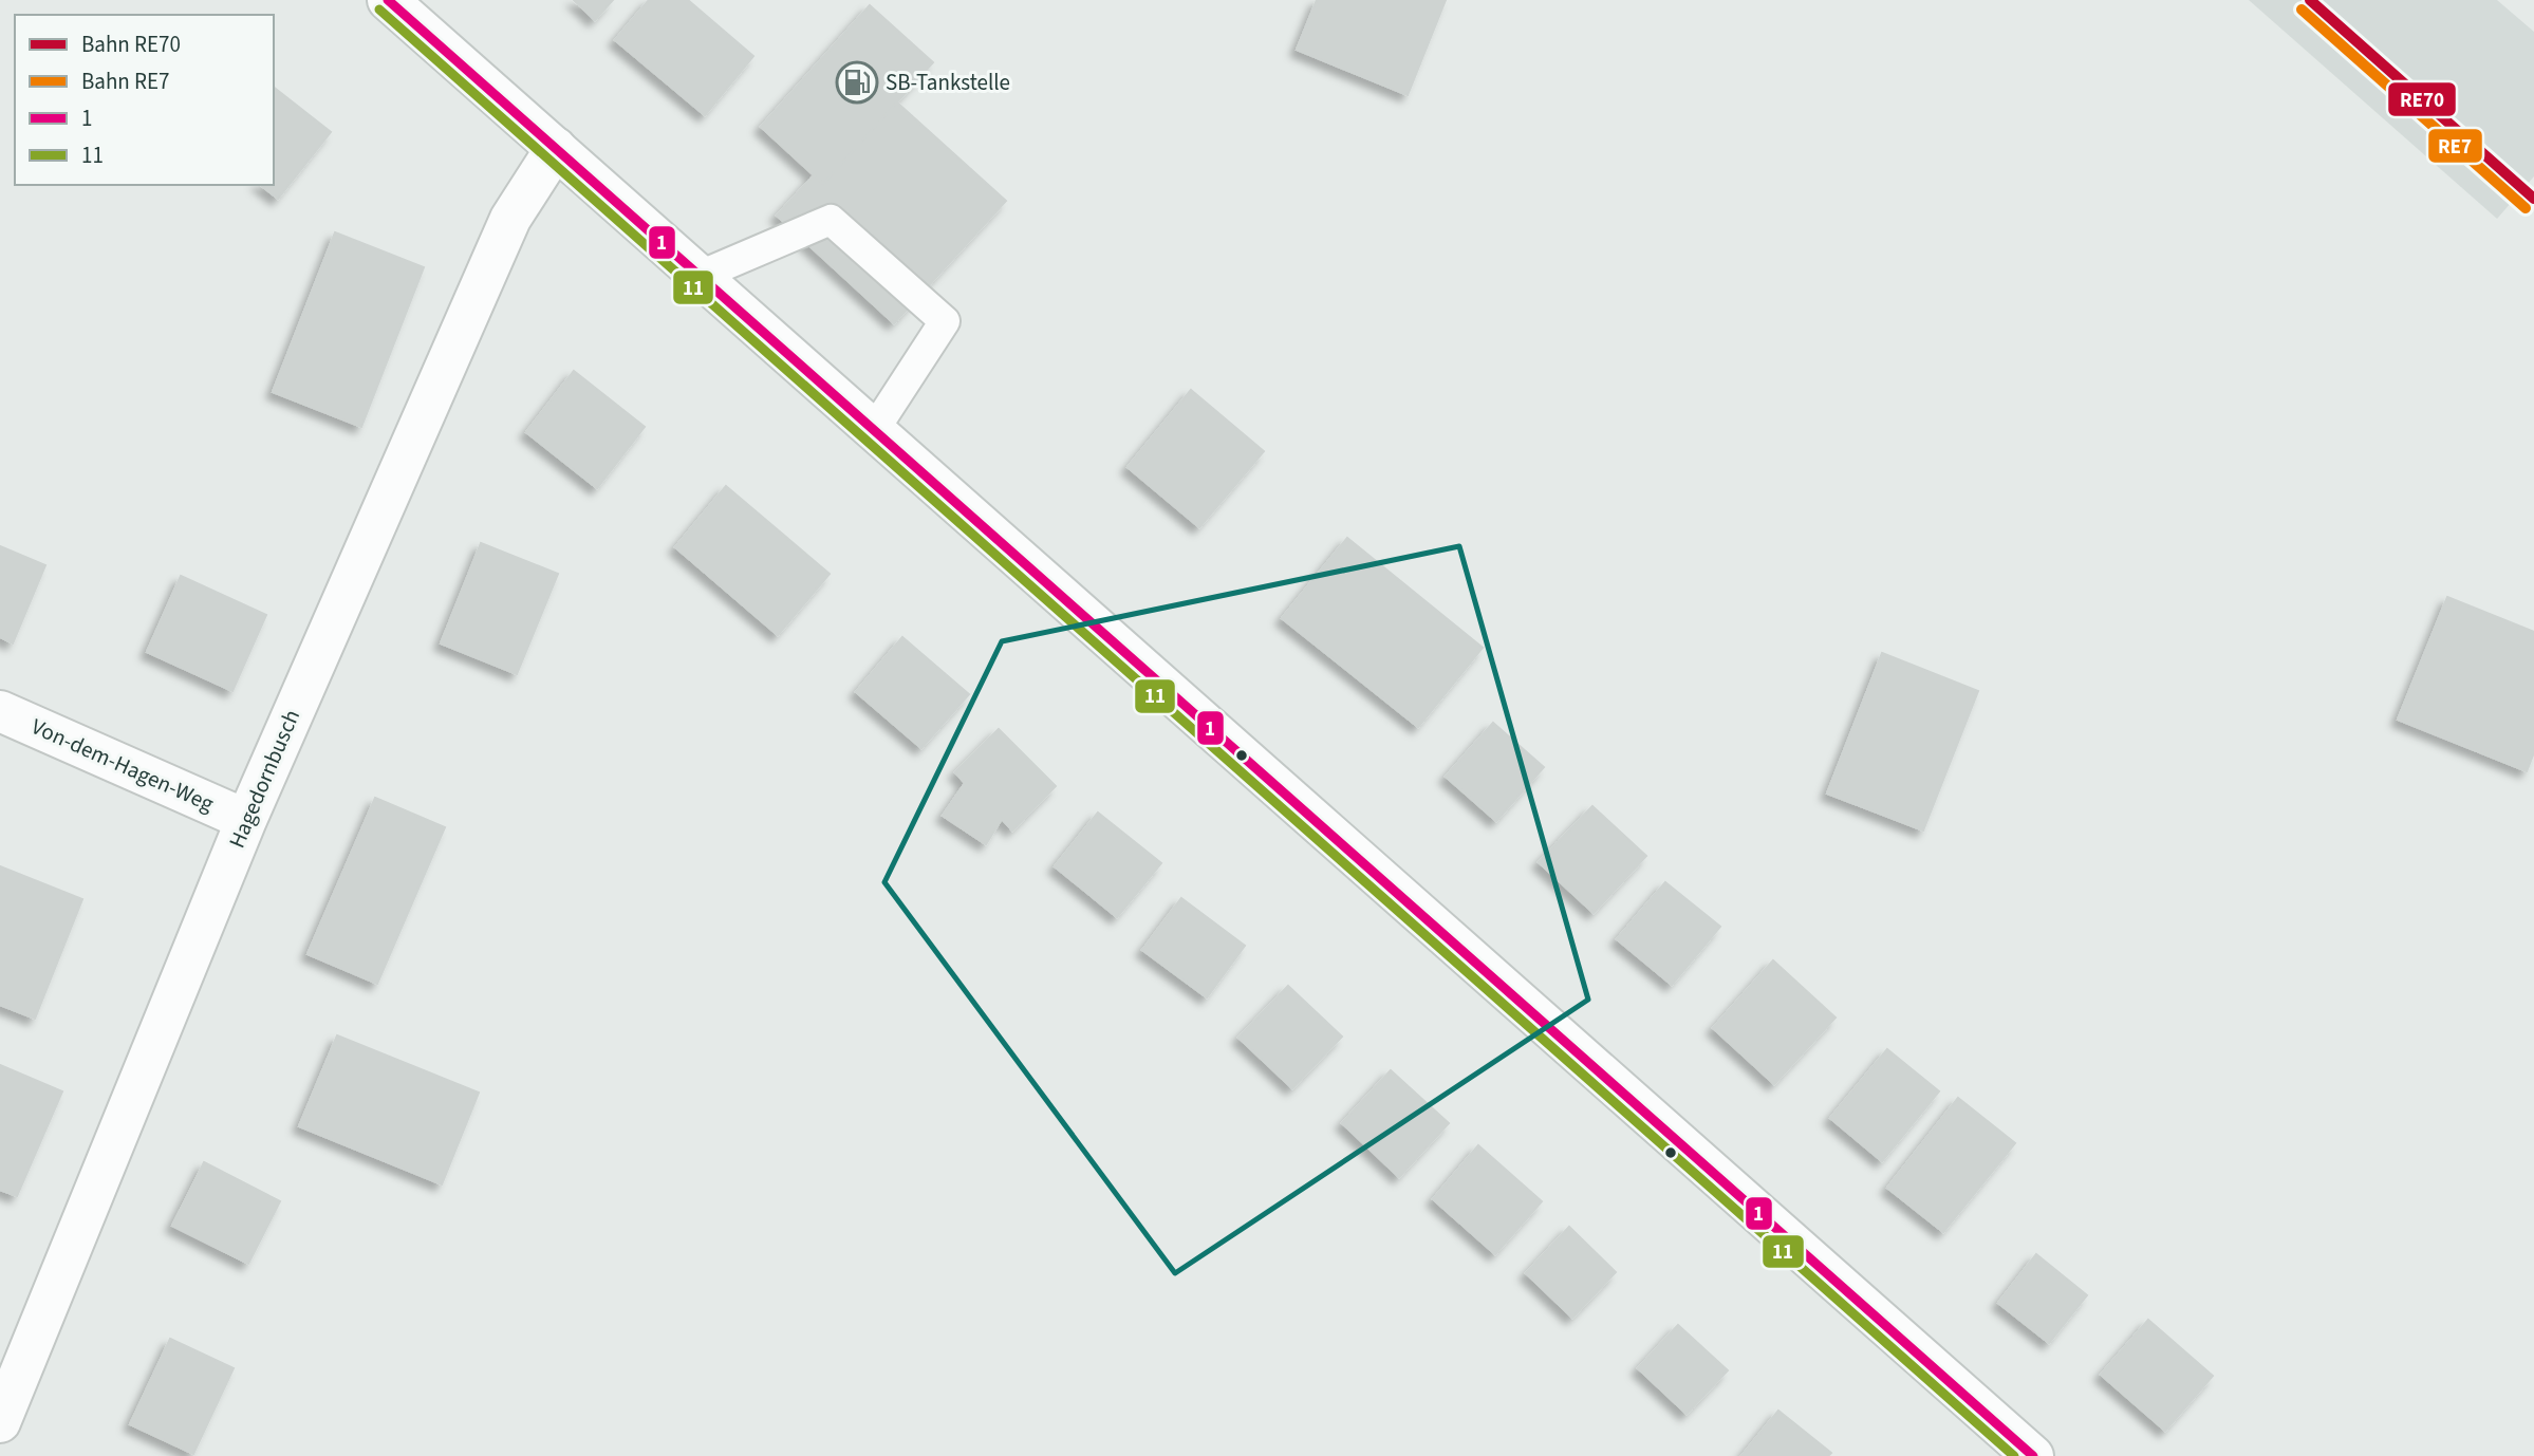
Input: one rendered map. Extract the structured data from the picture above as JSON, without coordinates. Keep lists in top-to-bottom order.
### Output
{
  "streets": {
    "main road": ["Von-dem-Hagen-Weg", "Hagedornbusch"]
  },
  "crossings": [
    ["Von-dem-Hagen-Weg", "Hagedornbusch"]
  ],
  "places": {
    "fuel station": ["SB-Tankstelle"]
  },
  "lines": [
    "rail line RE70",
    "transit line 1",
    "rail line RE7",
    "transit line 11"
  ],
  "legend": [
    "Bahn RE70",
    "Bahn RE7",
    "1",
    "11"
  ]
}
